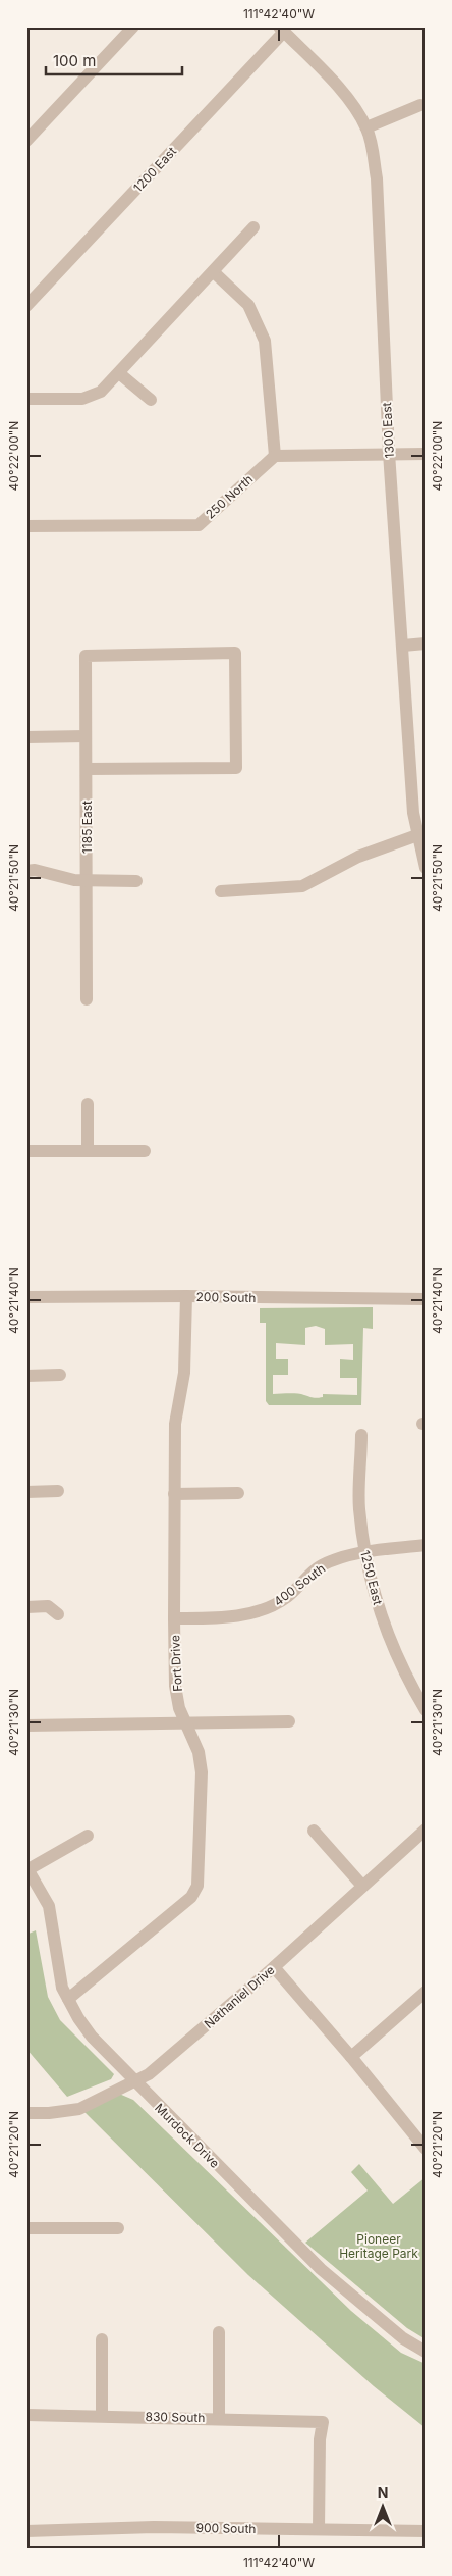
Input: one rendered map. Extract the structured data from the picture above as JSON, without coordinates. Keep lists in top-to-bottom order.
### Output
{
  "streets": {
    "street": [
      "1200 East",
      "1300 East",
      "250 North",
      "1185 East",
      "200 South",
      "1250 East",
      "400 South",
      "Fort Drive",
      "Nathaniel Drive",
      "Murdock Drive",
      "830 South",
      "900 South"
    ]
  },
  "crossings": [
    ["1200 East", "1300 East"],
    ["200 South", "Fort Drive"],
    ["1250 East", "400 South"],
    ["400 South", "Fort Drive"],
    ["Fort Drive", "Murdock Drive"],
    ["Nathaniel Drive", "Murdock Drive"],
    ["830 South", "900 South"]
  ],
  "parks": ["Pioneer Heritage Park"],
  "scale_bar": "100 m",
  "north": "top",
  "coordinates": [
    "111°42'40\"W",
    "40°22'00\"N",
    "40°21'50\"N",
    "40°21'40\"N",
    "40°21'30\"N",
    "40°21'20\"N"
  ]
}
